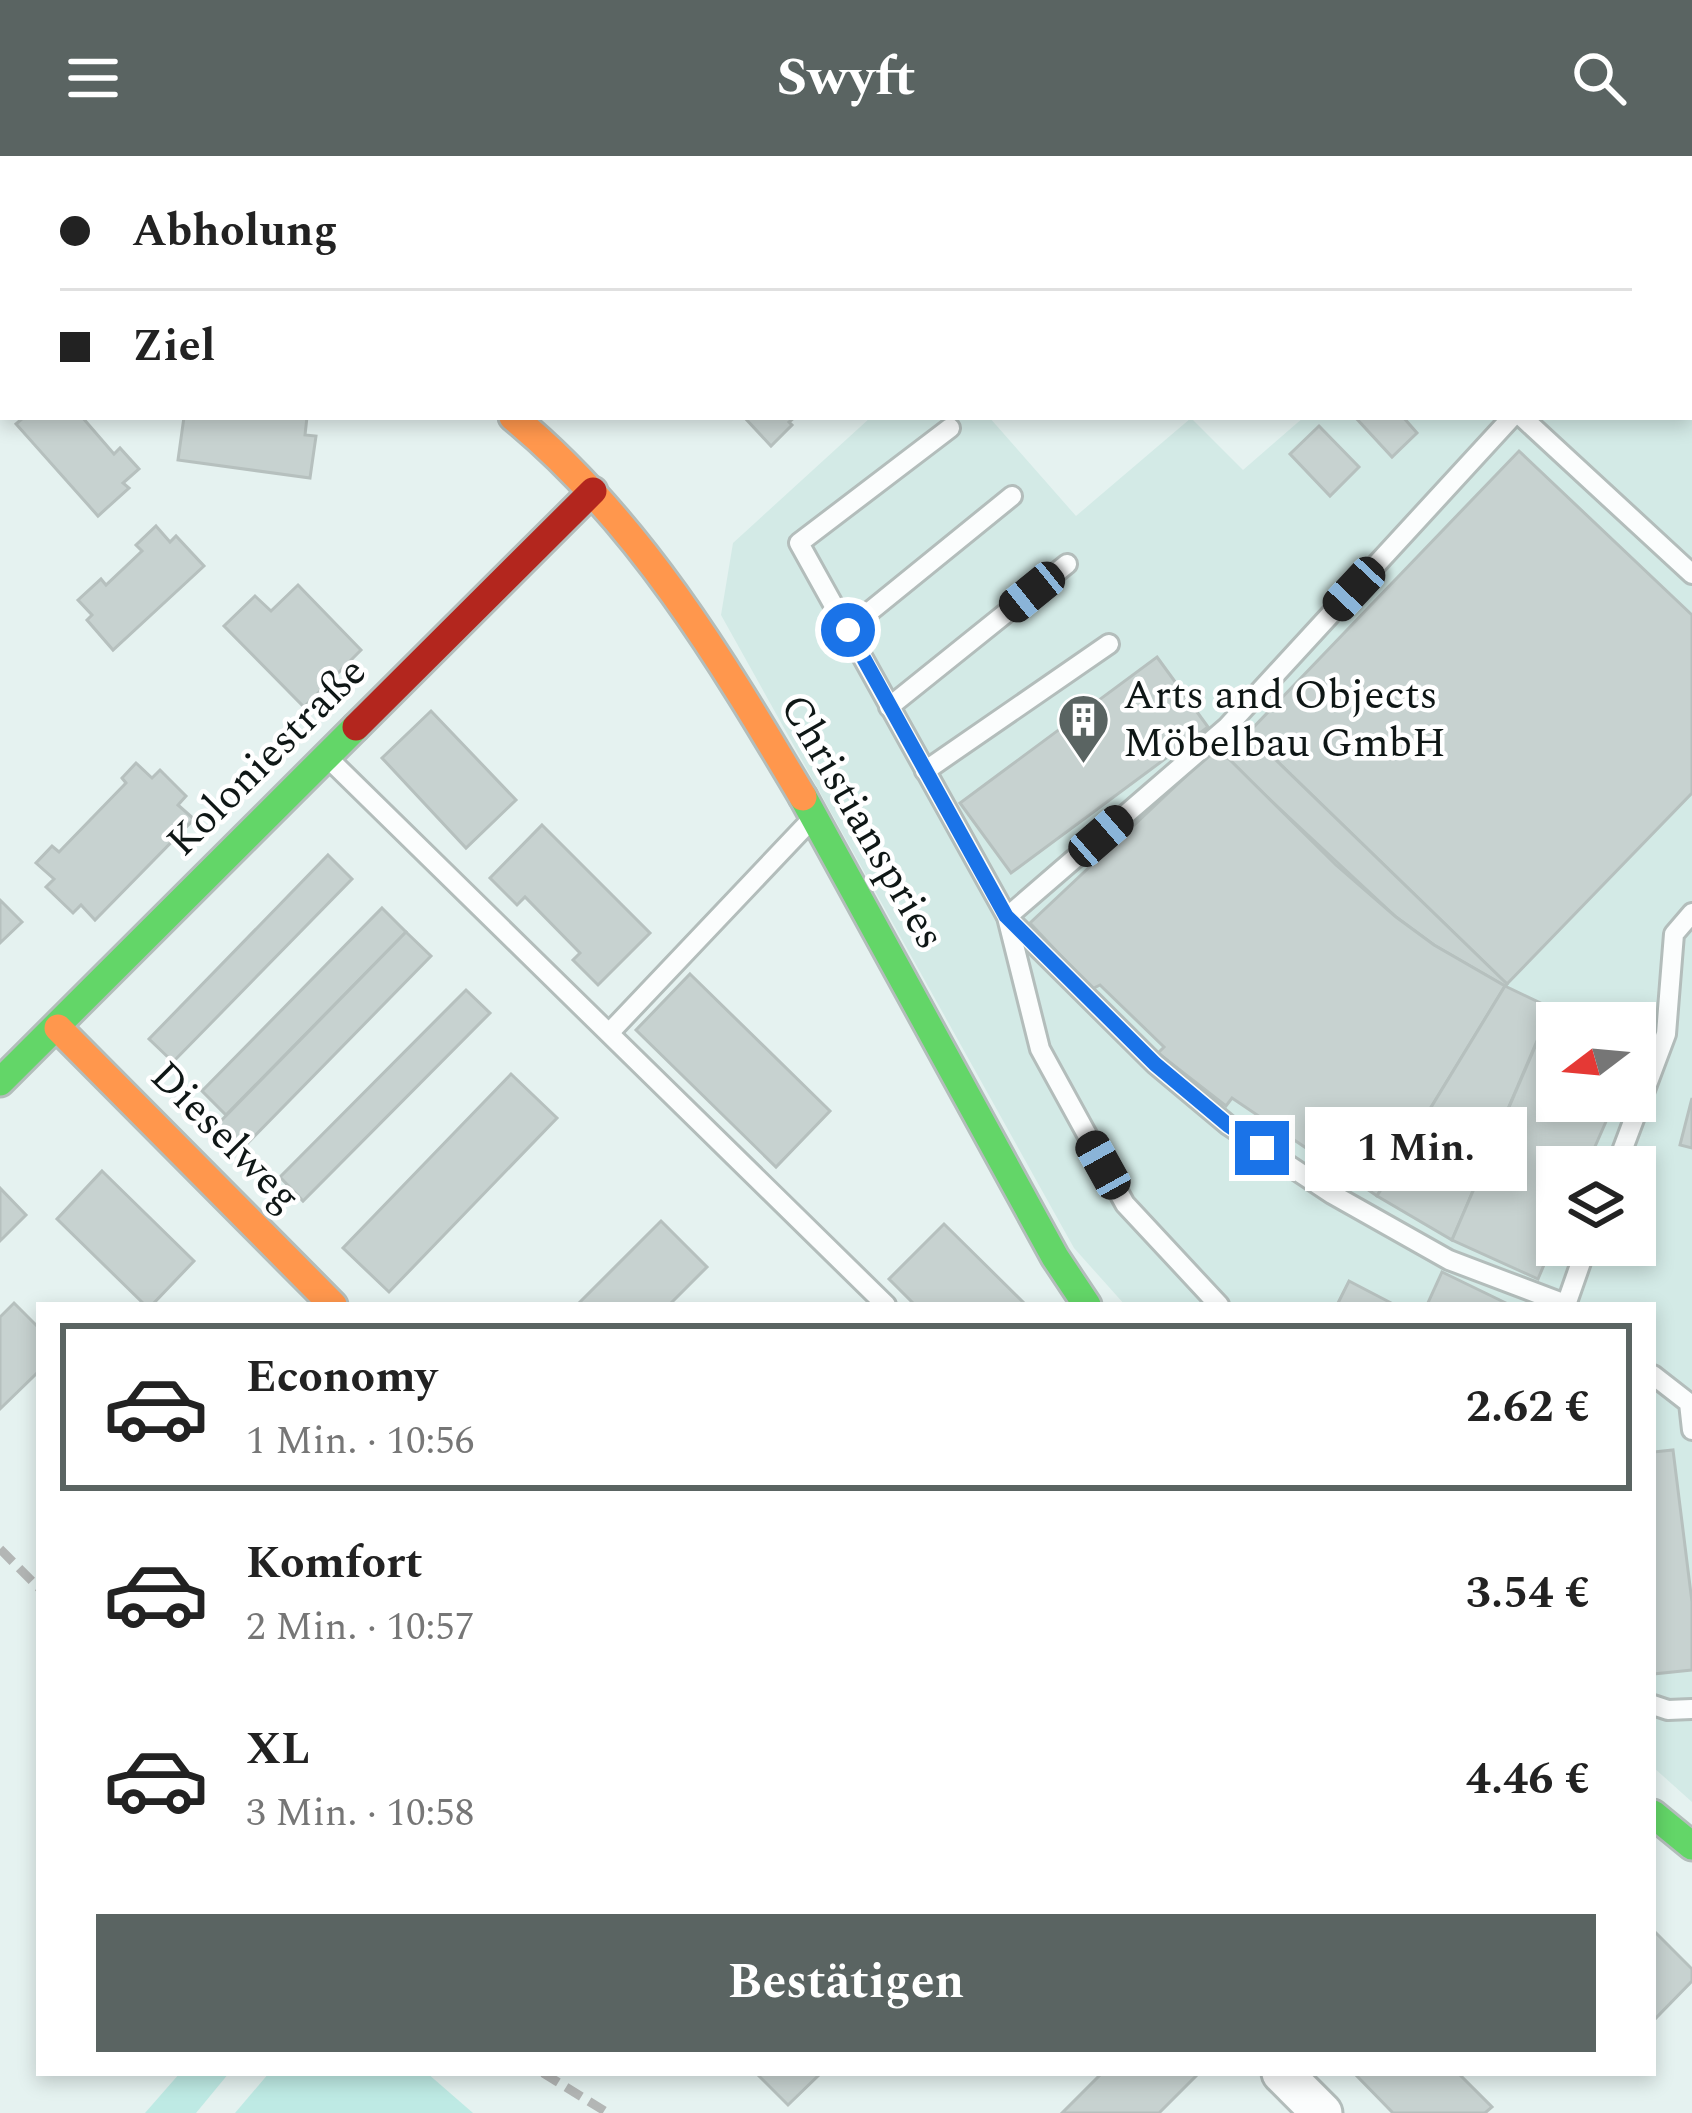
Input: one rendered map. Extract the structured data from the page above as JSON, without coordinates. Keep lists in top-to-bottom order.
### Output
{
  "streets": {
    "street": ["Koloniestraße", "Christianspries", "Dieselweg"]
  },
  "crossings": [
    ["Koloniestraße", "Christianspries"],
    ["Koloniestraße", "Dieselweg"]
  ],
  "places": {
    "building": ["Arts and Objects Möbelbau GmbH"]
  },
  "north": "left",
  "page": {
    "header": "Swyft",
    "banner": ["Abholung", "Ziel"],
    "bubble": "1 Min.",
    "list": [
      {
        "name": "Economy",
        "note": "1 Min. · 10:56",
        "value": "2.62 €"
      },
      {
        "name": "Komfort",
        "note": "2 Min. · 10:57",
        "value": "3.54 €"
      },
      {
        "name": "XL",
        "note": "3 Min. · 10:58",
        "value": "4.46 €"
      }
    ],
    "buttons": "Bestätigen"
  }
}
